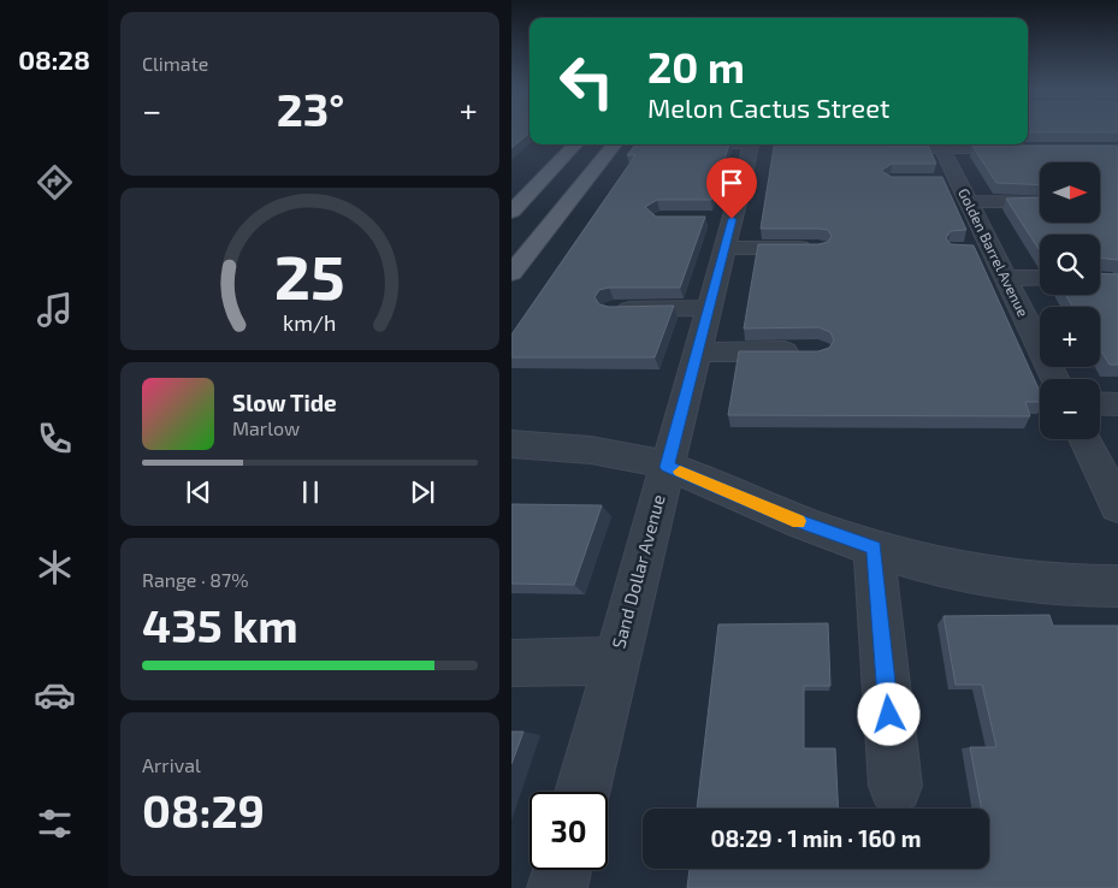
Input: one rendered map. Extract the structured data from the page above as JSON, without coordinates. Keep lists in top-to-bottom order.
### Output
{
  "streets": {
    "street": ["Golden Barrel Avenue", "Sand Dollar Avenue"]
  },
  "north": "right",
  "page": {
    "tabs": "08:28",
    "tile": [
      "Climate",
      ["Range · 87%", "435 km"],
      ["Arrival", "08:29"]
    ],
    "turn": ["20 m", "Melon Cactus Street"],
    "heat": ["−", "23°", "+"],
    "map_buttons": ["+", "−"],
    "song": ["Slow Tide", "Marlow"],
    "limit": "30",
    "trip": "08:29 · 1 min · 160 m",
    "gauge": ["25", "km/h"]
  }
}
